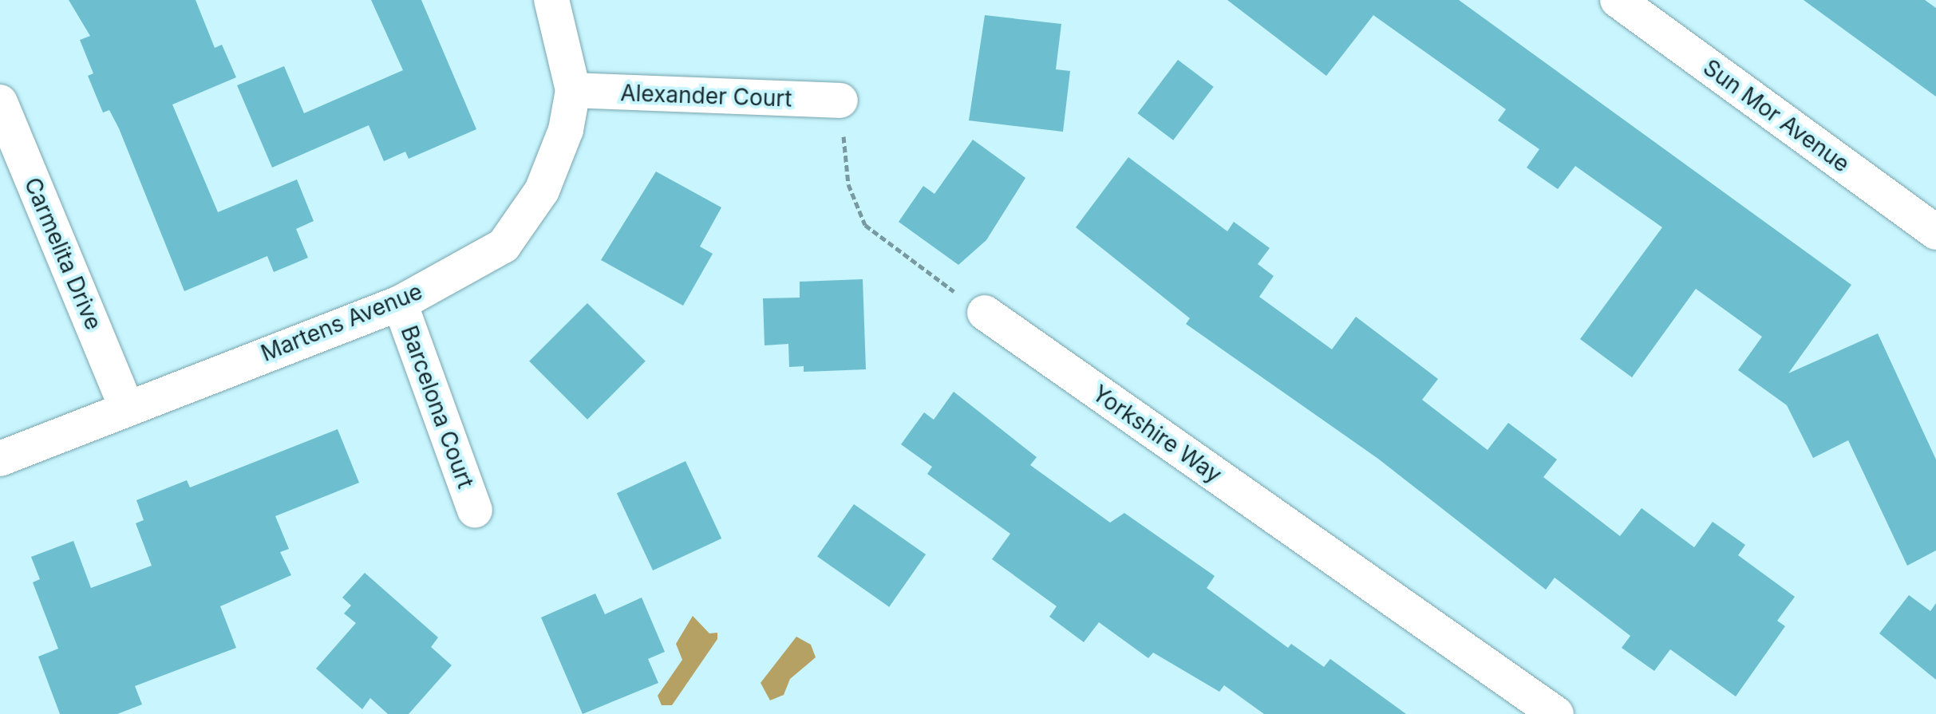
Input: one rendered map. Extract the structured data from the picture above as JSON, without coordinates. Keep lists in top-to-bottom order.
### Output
{
  "streets": {
    "street": [
      "Alexander Court",
      "Sun Mor Avenue",
      "Carmelita Drive",
      "Martens Avenue",
      "Barcelona Court",
      "Yorkshire Way"
    ]
  },
  "crossings": [
    ["Alexander Court", "Martens Avenue"],
    ["Carmelita Drive", "Martens Avenue"],
    ["Martens Avenue", "Barcelona Court"]
  ]
}
